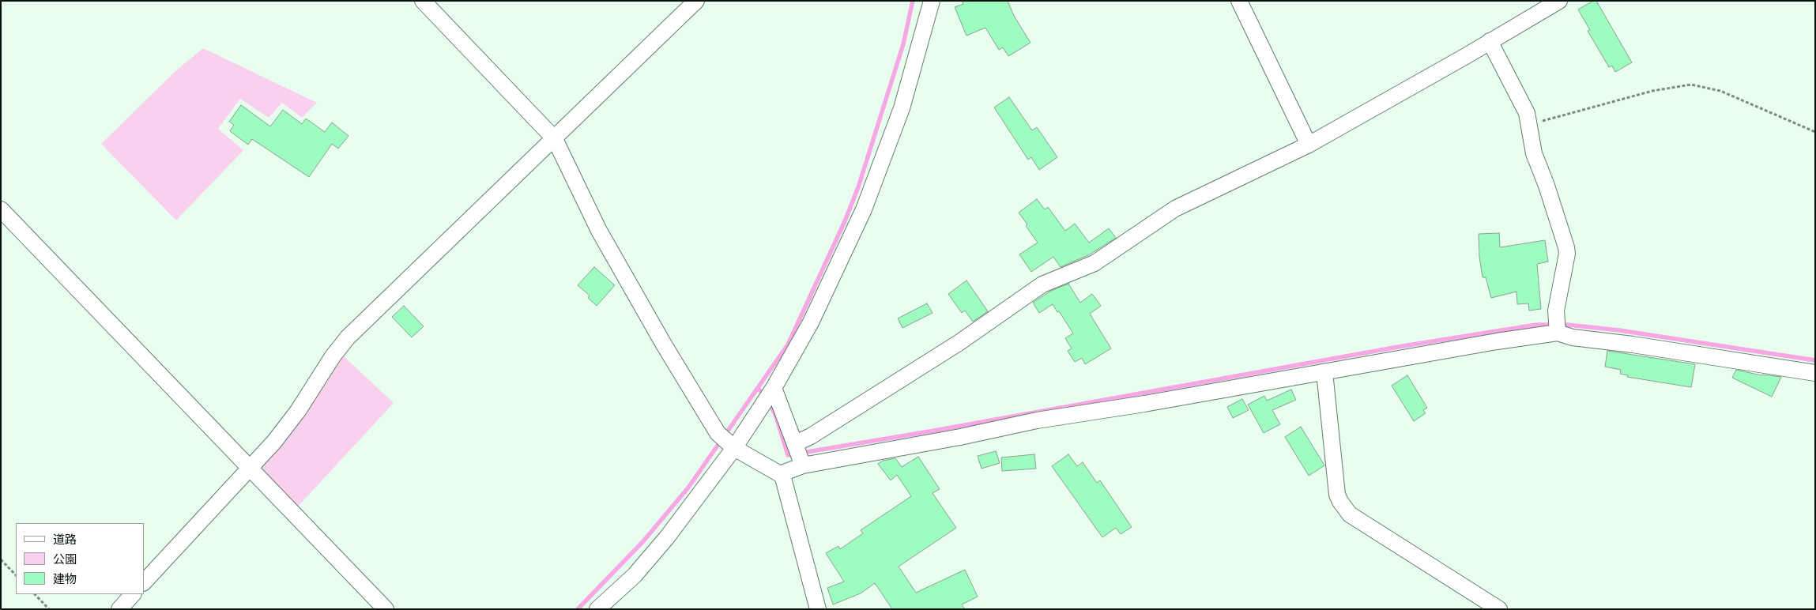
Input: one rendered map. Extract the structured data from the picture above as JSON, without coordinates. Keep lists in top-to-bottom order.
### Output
{
  "legend": ["道路", "公園", "建物"]
}
